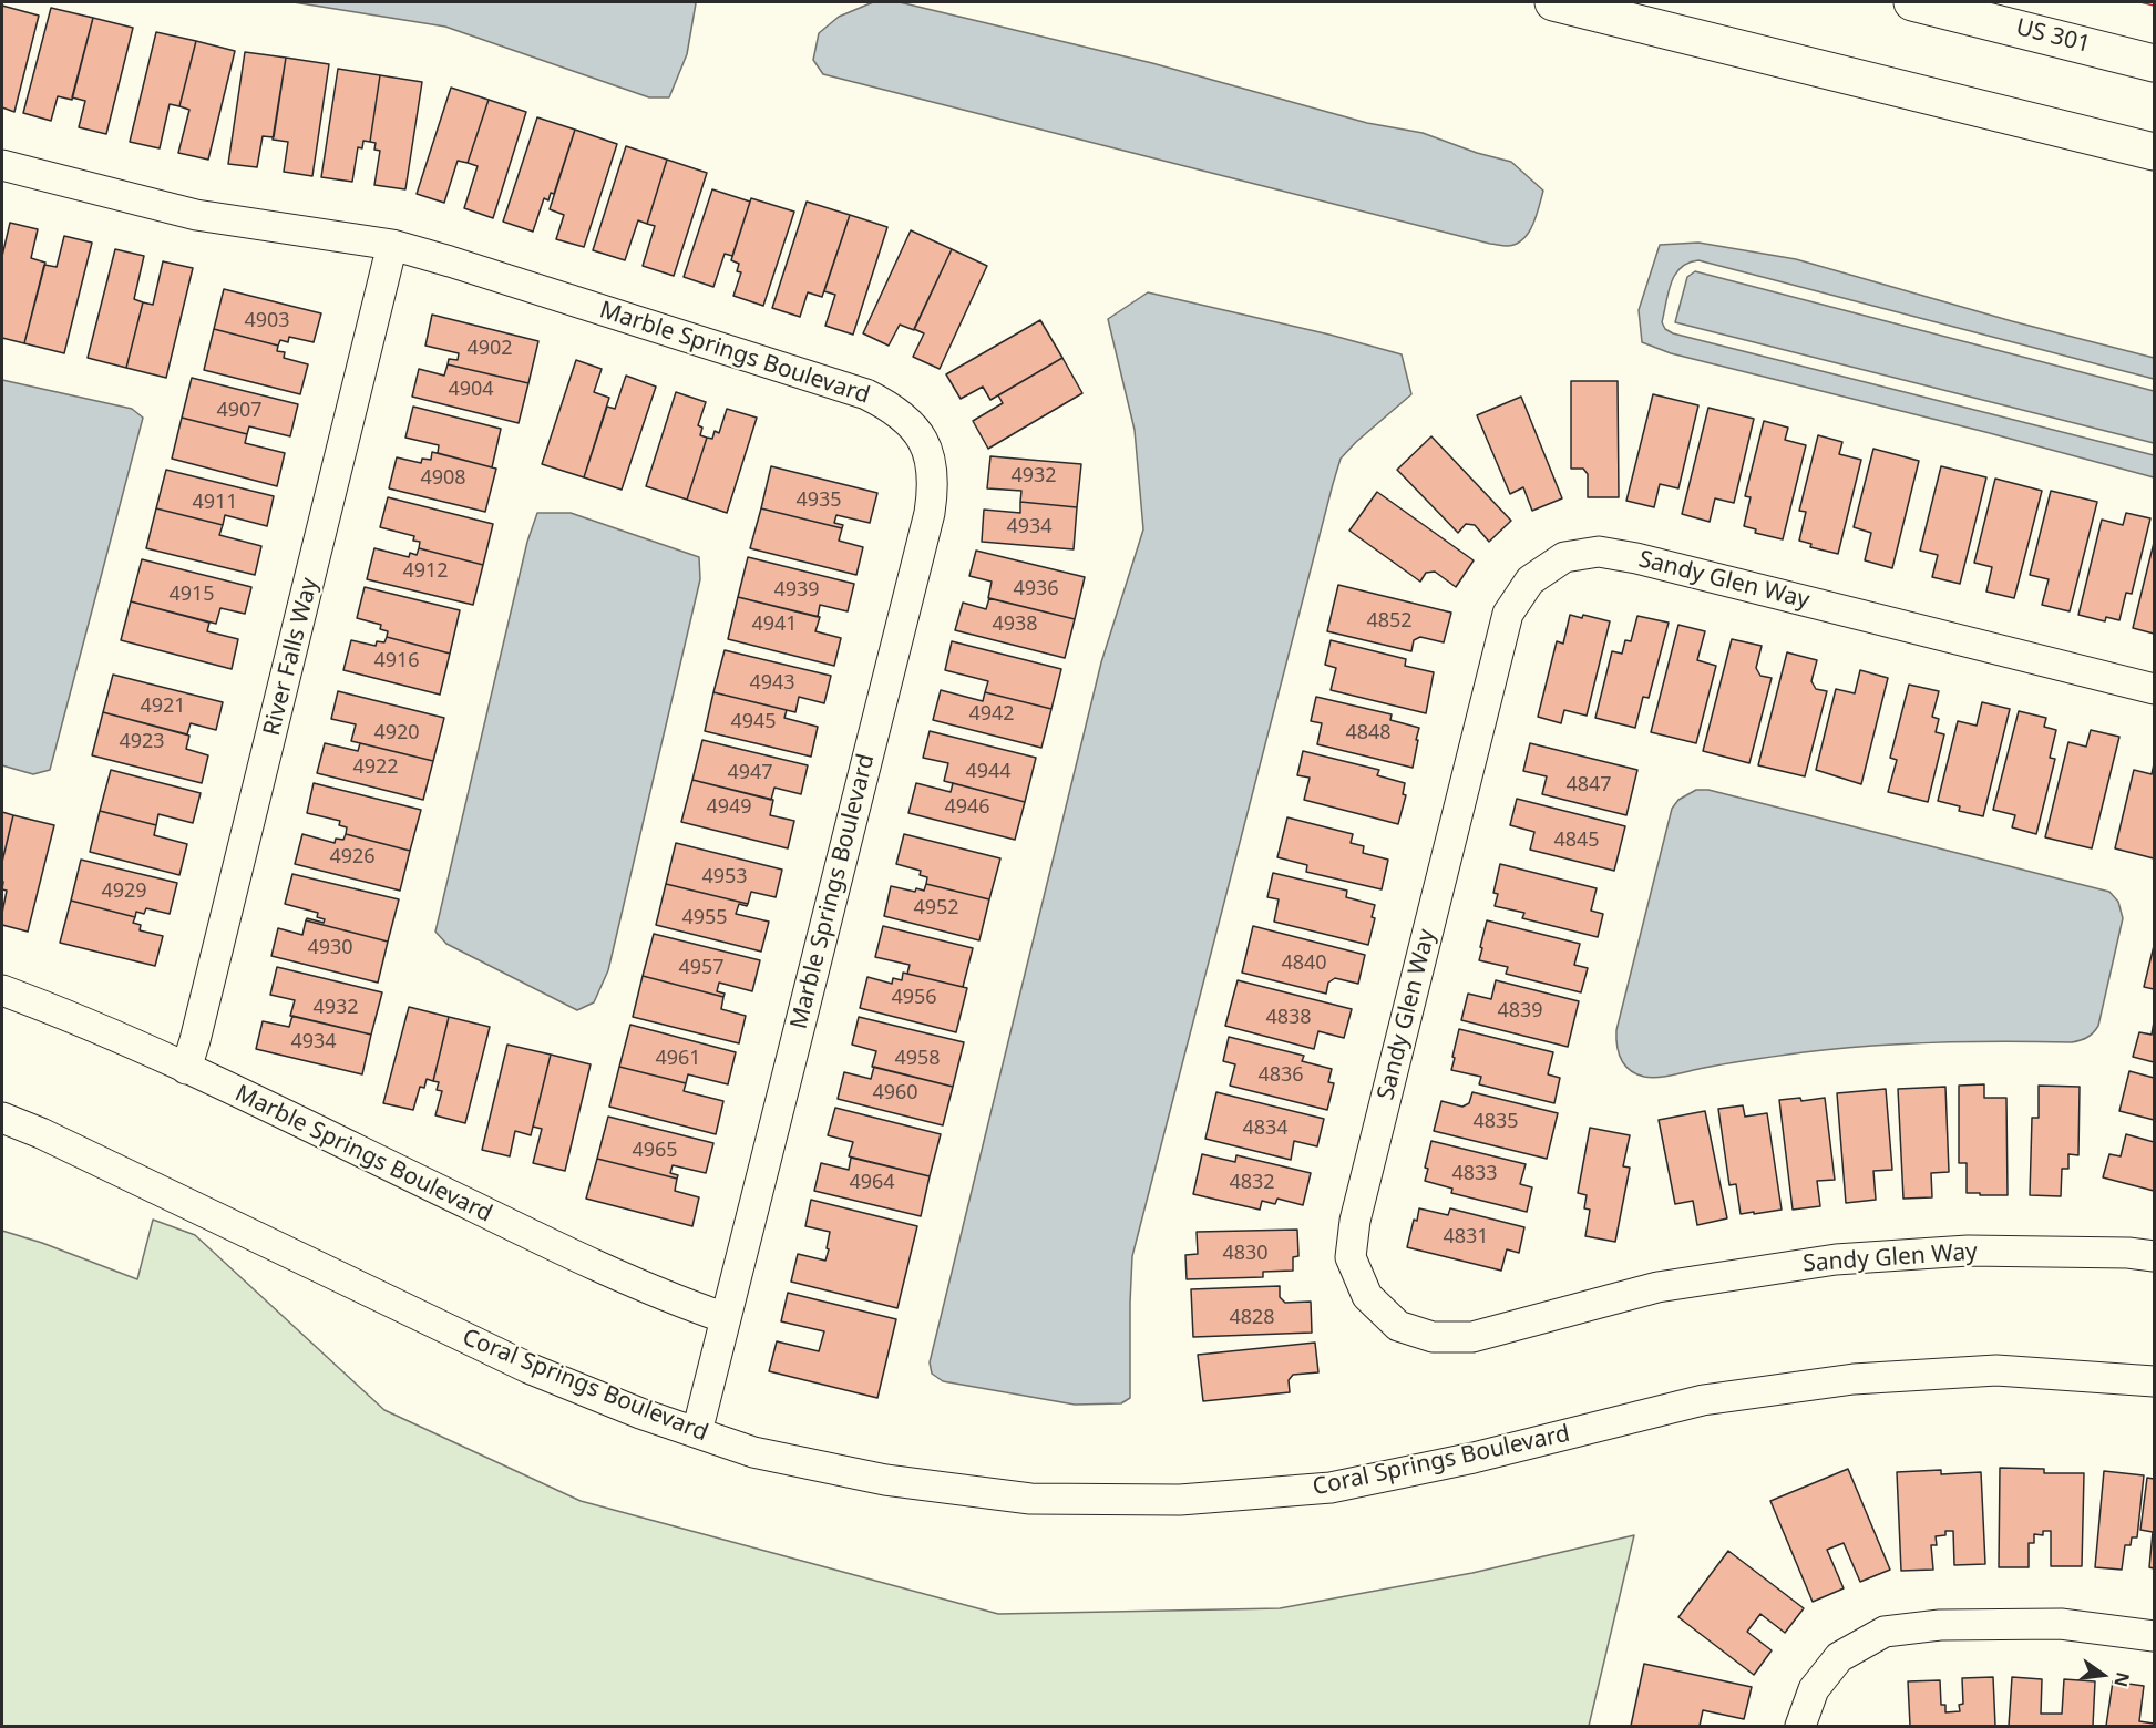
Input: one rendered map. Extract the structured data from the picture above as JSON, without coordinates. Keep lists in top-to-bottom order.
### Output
{
  "streets": {
    "main road": ["US 301"],
    "street": [
      "Marble Springs Boulevard",
      "Sandy Glen Way",
      "River Falls Way",
      "Coral Springs Boulevard"
    ]
  },
  "crossings": [
    ["Marble Springs Boulevard", "River Falls Way"],
    ["Marble Springs Boulevard", "Coral Springs Boulevard"]
  ],
  "house_numbers": [
    "4903",
    "4902",
    "4904",
    "4907",
    "4932",
    "4908",
    "4935",
    "4911",
    "4934",
    "4912",
    "4936",
    "4939",
    "4915",
    "4852",
    "4941",
    "4938",
    "4916",
    "4943",
    "4921",
    "4942",
    "4945",
    "4920",
    "4848",
    "4923",
    "4922",
    "4944",
    "4947",
    "4847",
    "4949",
    "4946",
    "4845",
    "4926",
    "4953",
    "4929",
    "4952",
    "4955",
    "4930",
    "4840",
    "4957",
    "4956",
    "4932",
    "4839",
    "4838",
    "4934",
    "4961",
    "4958",
    "4836",
    "4960",
    "4835",
    "4834",
    "4965",
    "4833",
    "4964",
    "4832",
    "4831",
    "4830",
    "4828"
  ],
  "north": "right"
}
